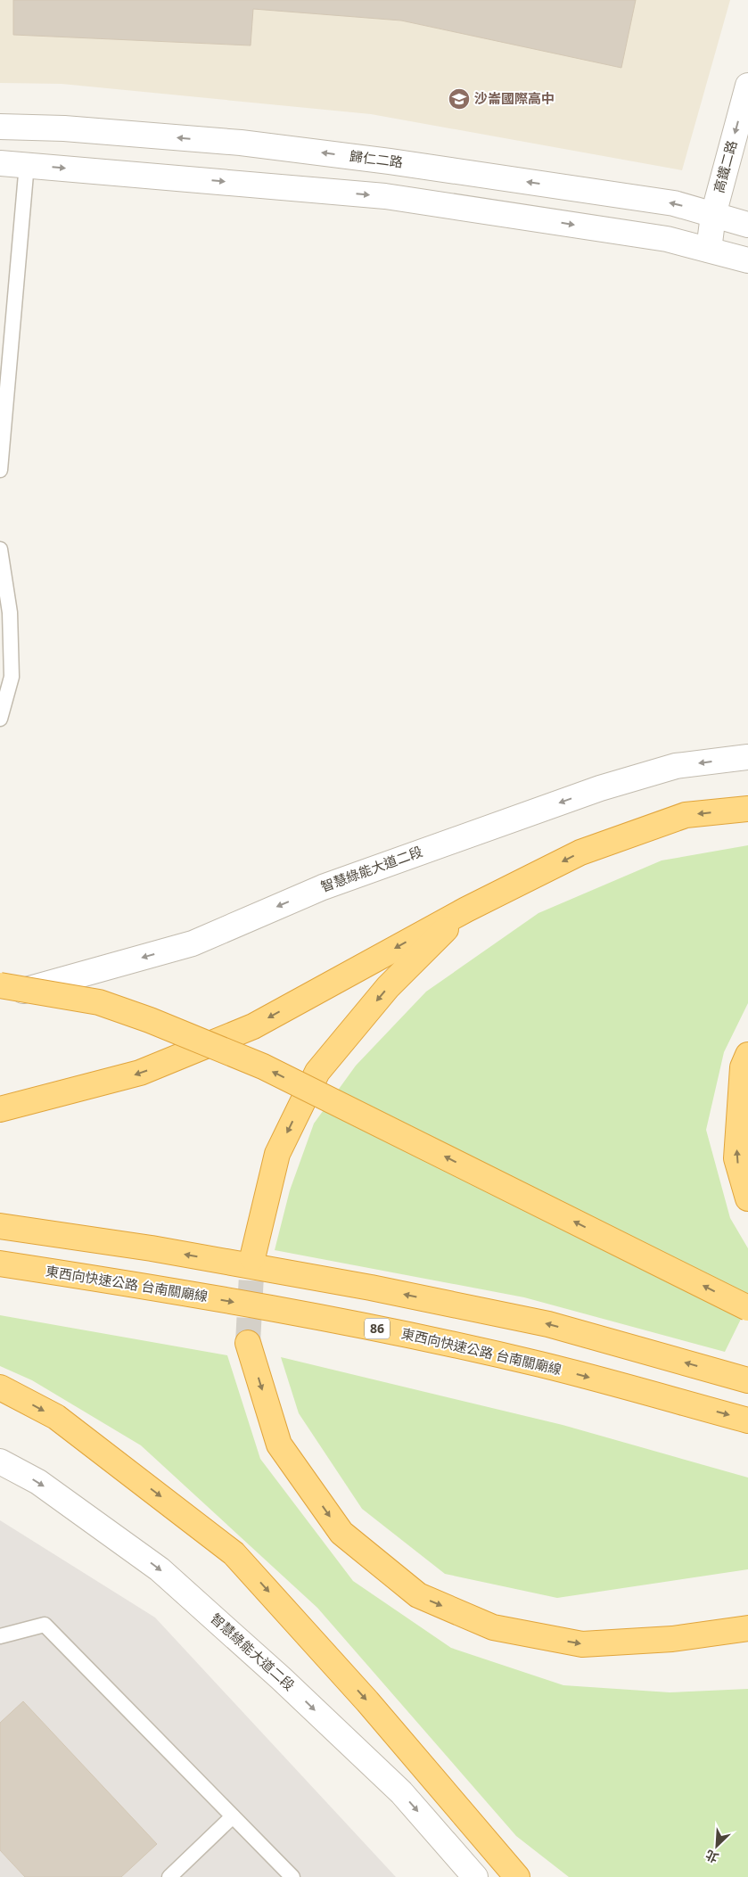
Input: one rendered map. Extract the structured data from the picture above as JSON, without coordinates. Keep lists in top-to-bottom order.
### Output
{
  "streets": {
    "highway": ["東西向快速公路 台南關廟線", "86"],
    "street": ["歸仁二路", "高鐵二路", "智慧綠能大道二段"]
  },
  "crossings": [
    ["歸仁二路", "高鐵二路"]
  ],
  "one_way": ["高鐵二路"],
  "places": {
    "school or university": ["沙崙國際高中"]
  },
  "north": "bottom left"
}
